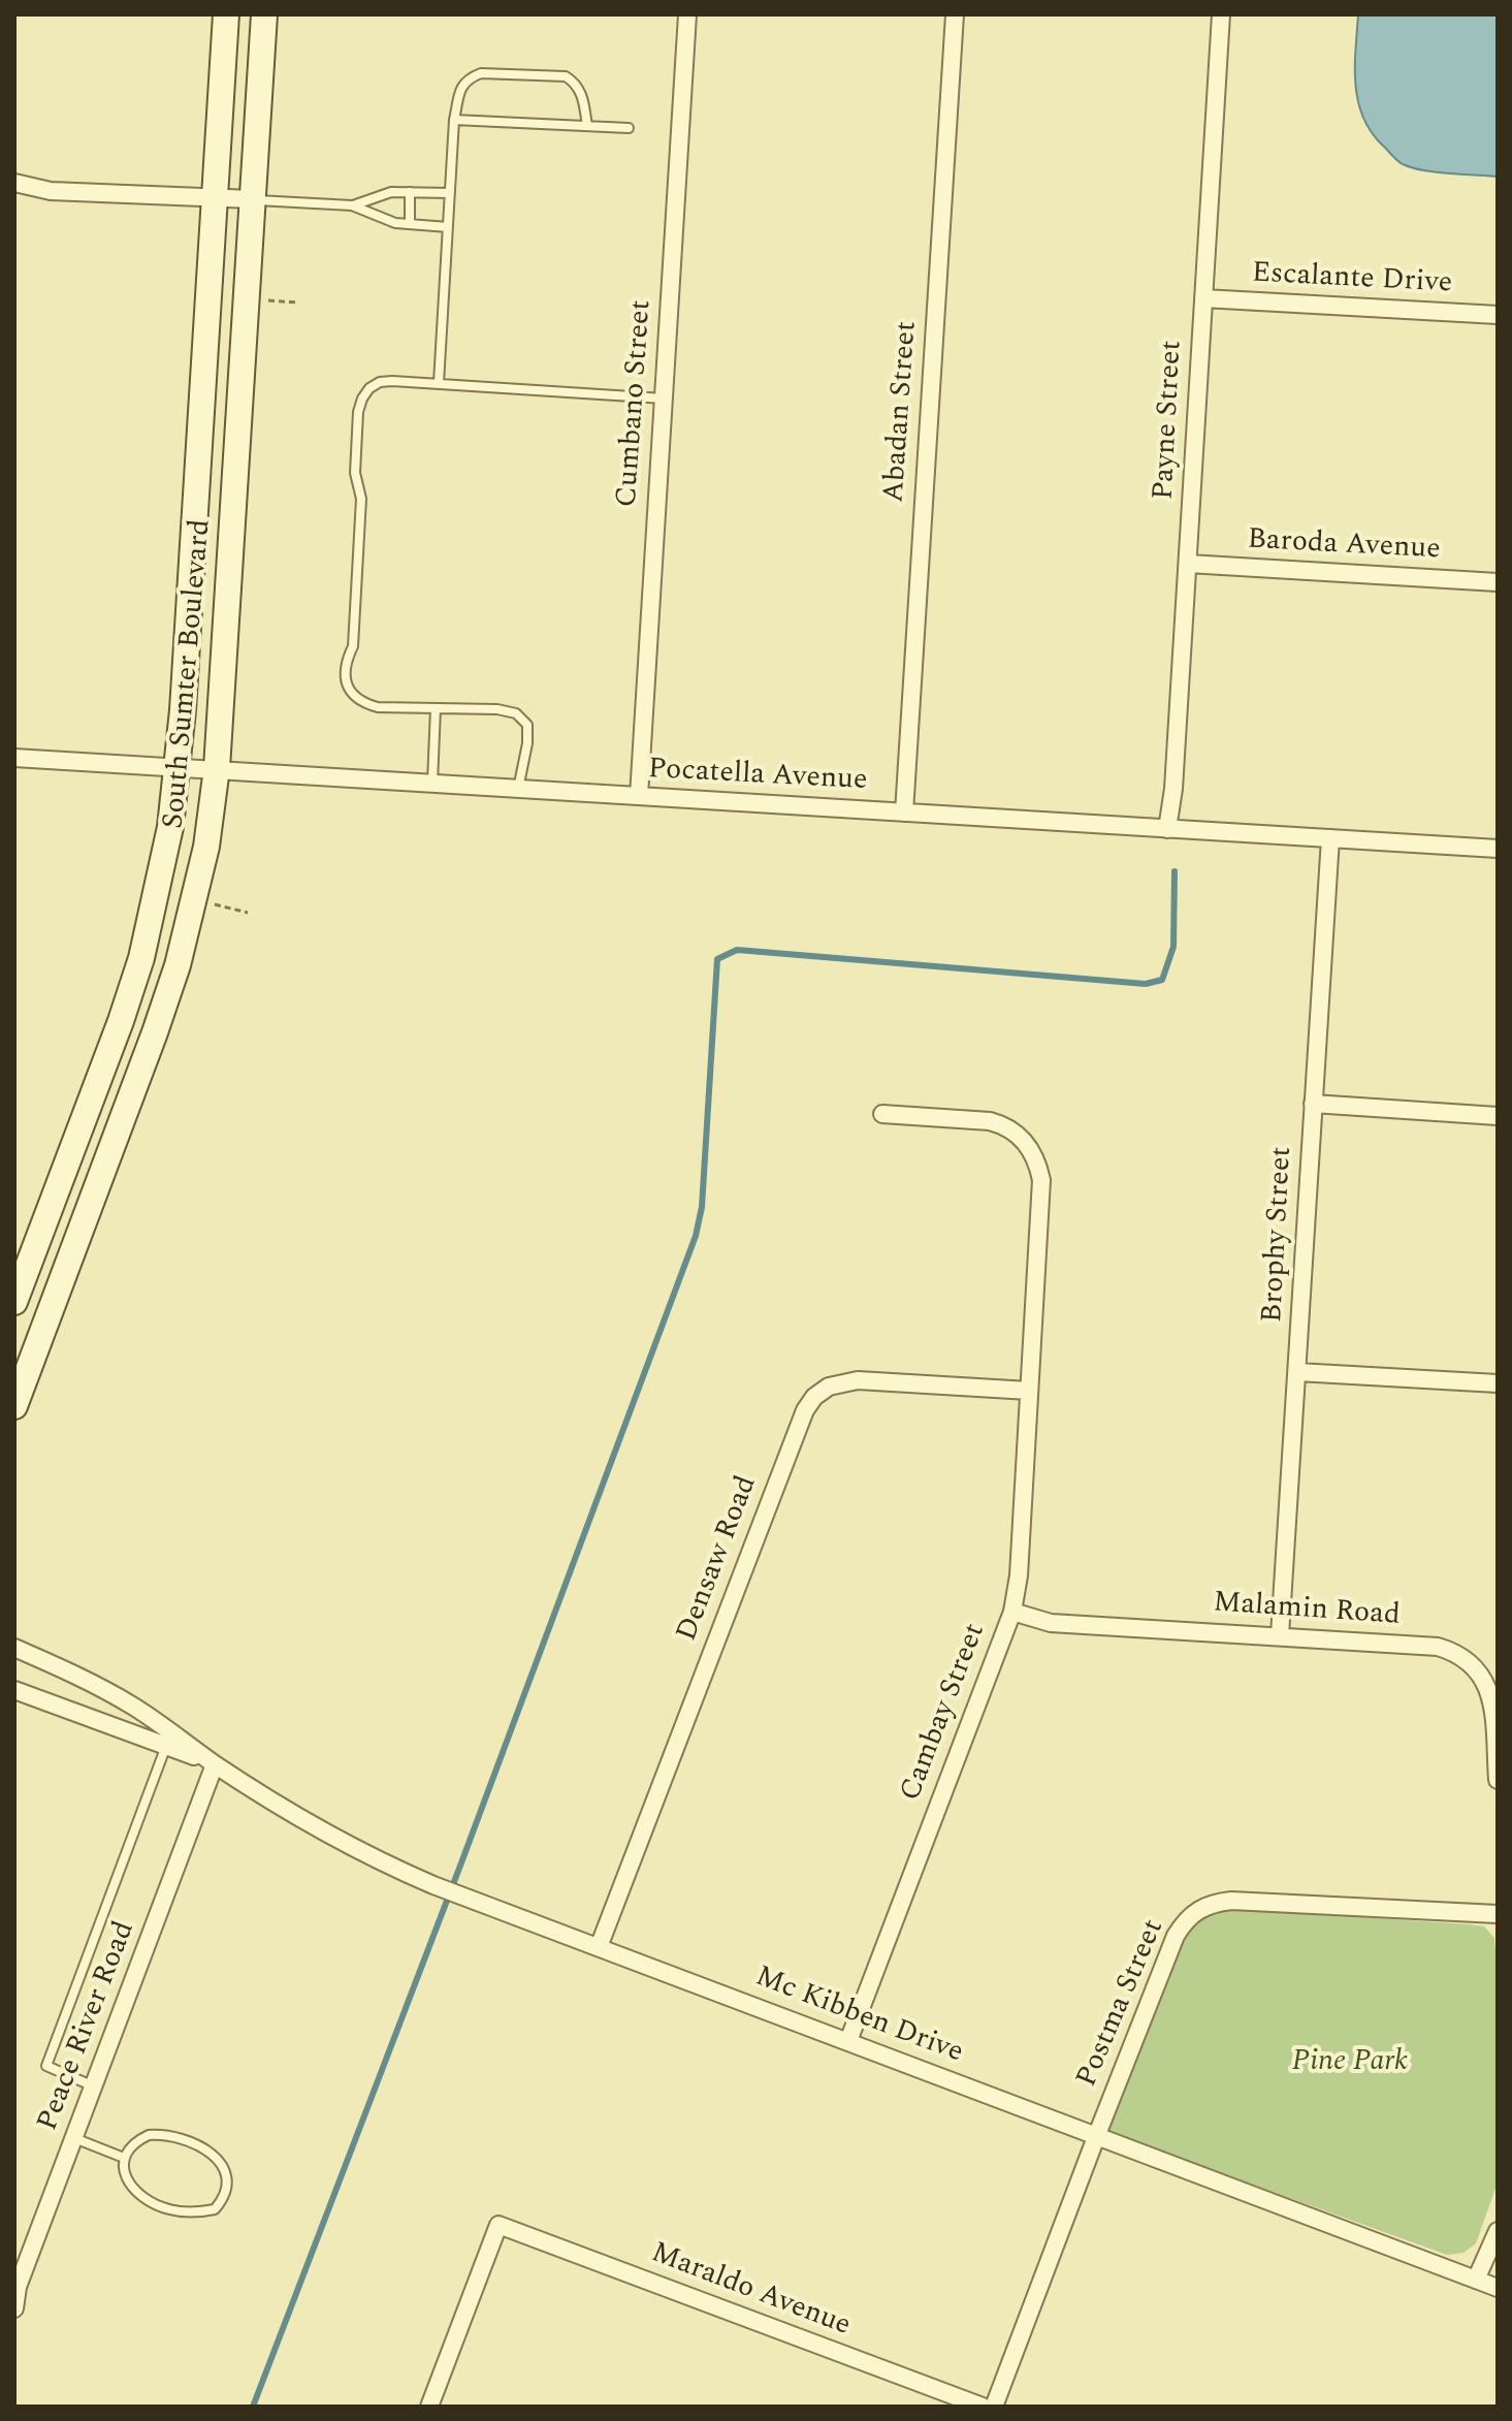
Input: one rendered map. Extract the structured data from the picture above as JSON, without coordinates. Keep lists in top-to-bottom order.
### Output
{
  "streets": {
    "main road": ["South Sumter Boulevard"],
    "street": [
      "Escalante Drive",
      "Cumbano Street",
      "Abadan Street",
      "Payne Street",
      "Baroda Avenue",
      "Pocatella Avenue",
      "Brophy Street",
      "Densaw Road",
      "Malamin Road",
      "Cambay Street",
      "Postma Street",
      "Mc Kibben Drive",
      "Peace River Road",
      "Maraldo Avenue"
    ]
  },
  "crossings": [
    ["Escalante Drive", "Payne Street"],
    ["Cumbano Street", "Pocatella Avenue"],
    ["Abadan Street", "Pocatella Avenue"],
    ["Payne Street", "Baroda Avenue"],
    ["Payne Street", "Pocatella Avenue"],
    ["South Sumter Boulevard", "Pocatella Avenue"],
    ["Pocatella Avenue", "Brophy Street"],
    ["Brophy Street", "Malamin Road"],
    ["Densaw Road", "Cambay Street"],
    ["Densaw Road", "Mc Kibben Drive"],
    ["Malamin Road", "Cambay Street"],
    ["Cambay Street", "Mc Kibben Drive"],
    ["Postma Street", "Mc Kibben Drive"],
    ["Mc Kibben Drive", "Peace River Road"]
  ],
  "parks": ["Pine Park"]
}
